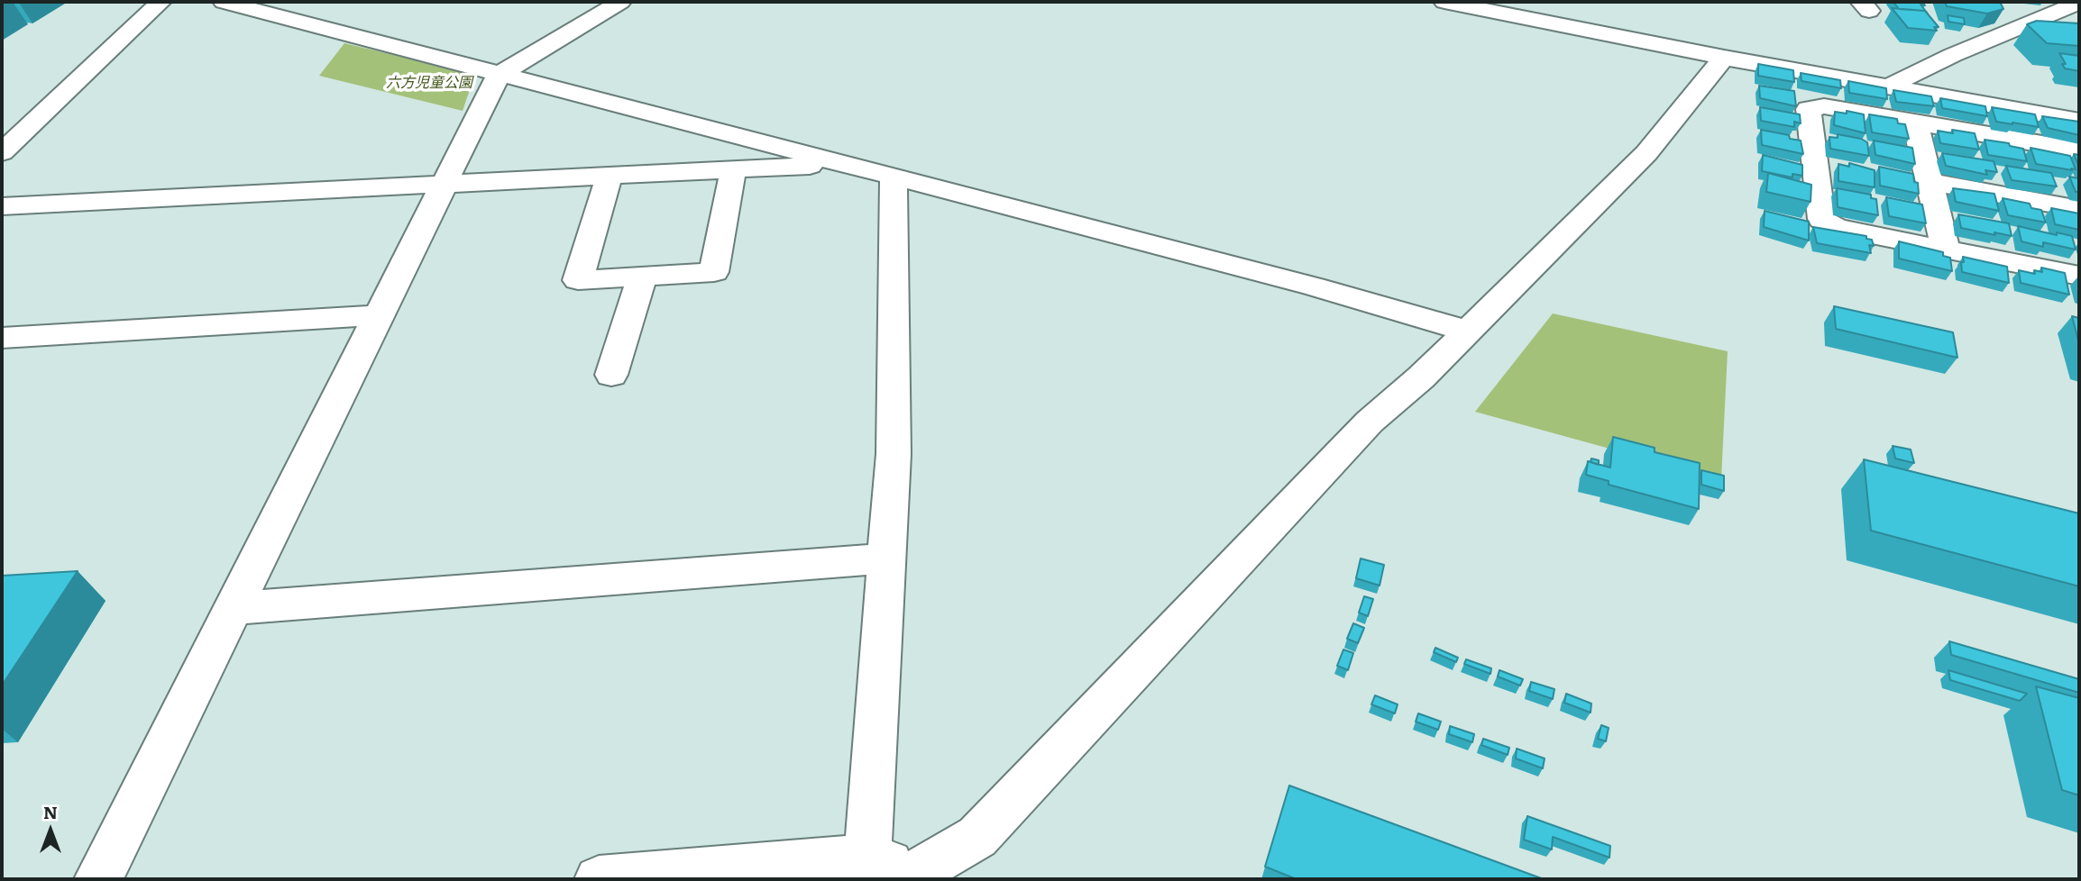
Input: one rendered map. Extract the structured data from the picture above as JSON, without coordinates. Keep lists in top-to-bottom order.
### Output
{
  "parks": ["六方児童公園"],
  "north": "top"
}
